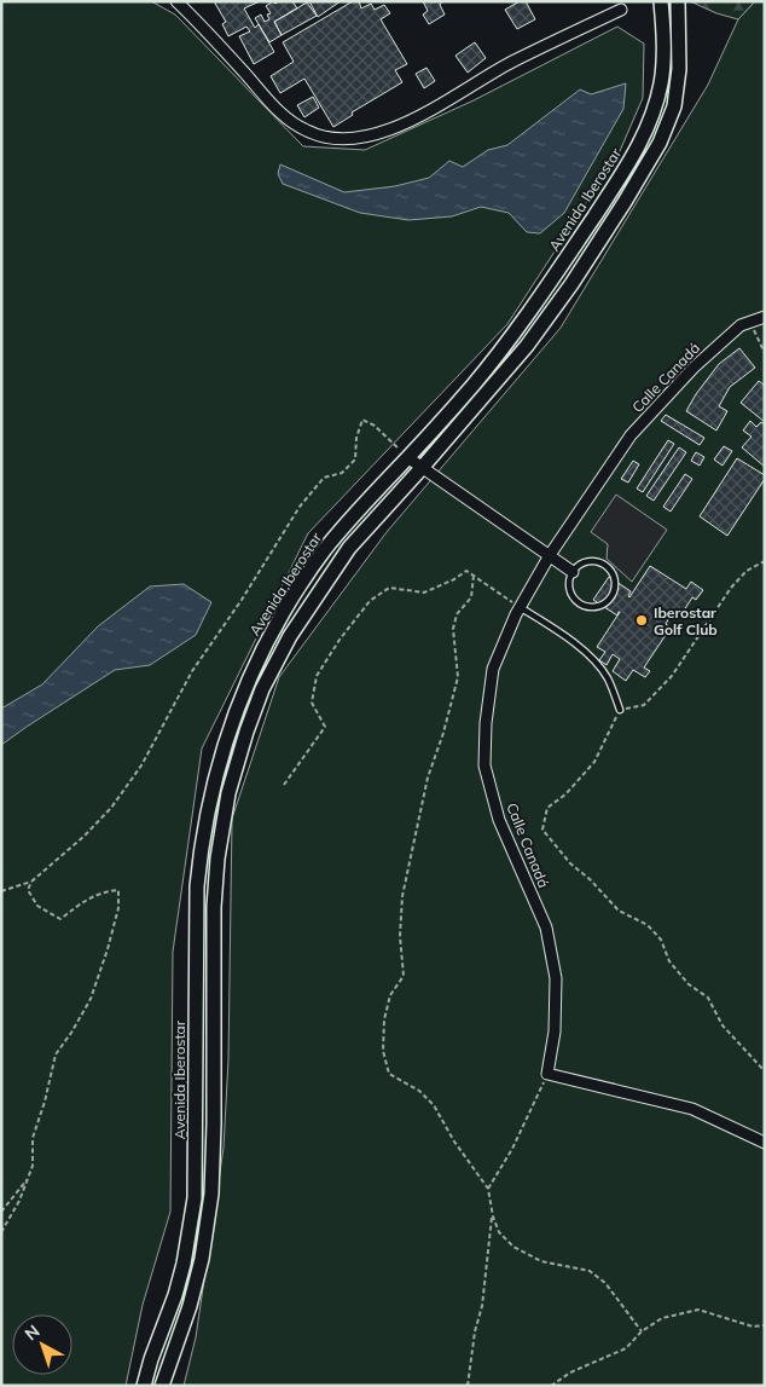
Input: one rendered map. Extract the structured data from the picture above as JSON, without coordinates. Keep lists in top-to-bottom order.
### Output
{
  "streets": {
    "street": ["Avenida Iberostar", "Calle Canadá"]
  },
  "places": ["Iberostar Golf Club"],
  "north": "top left"
}
